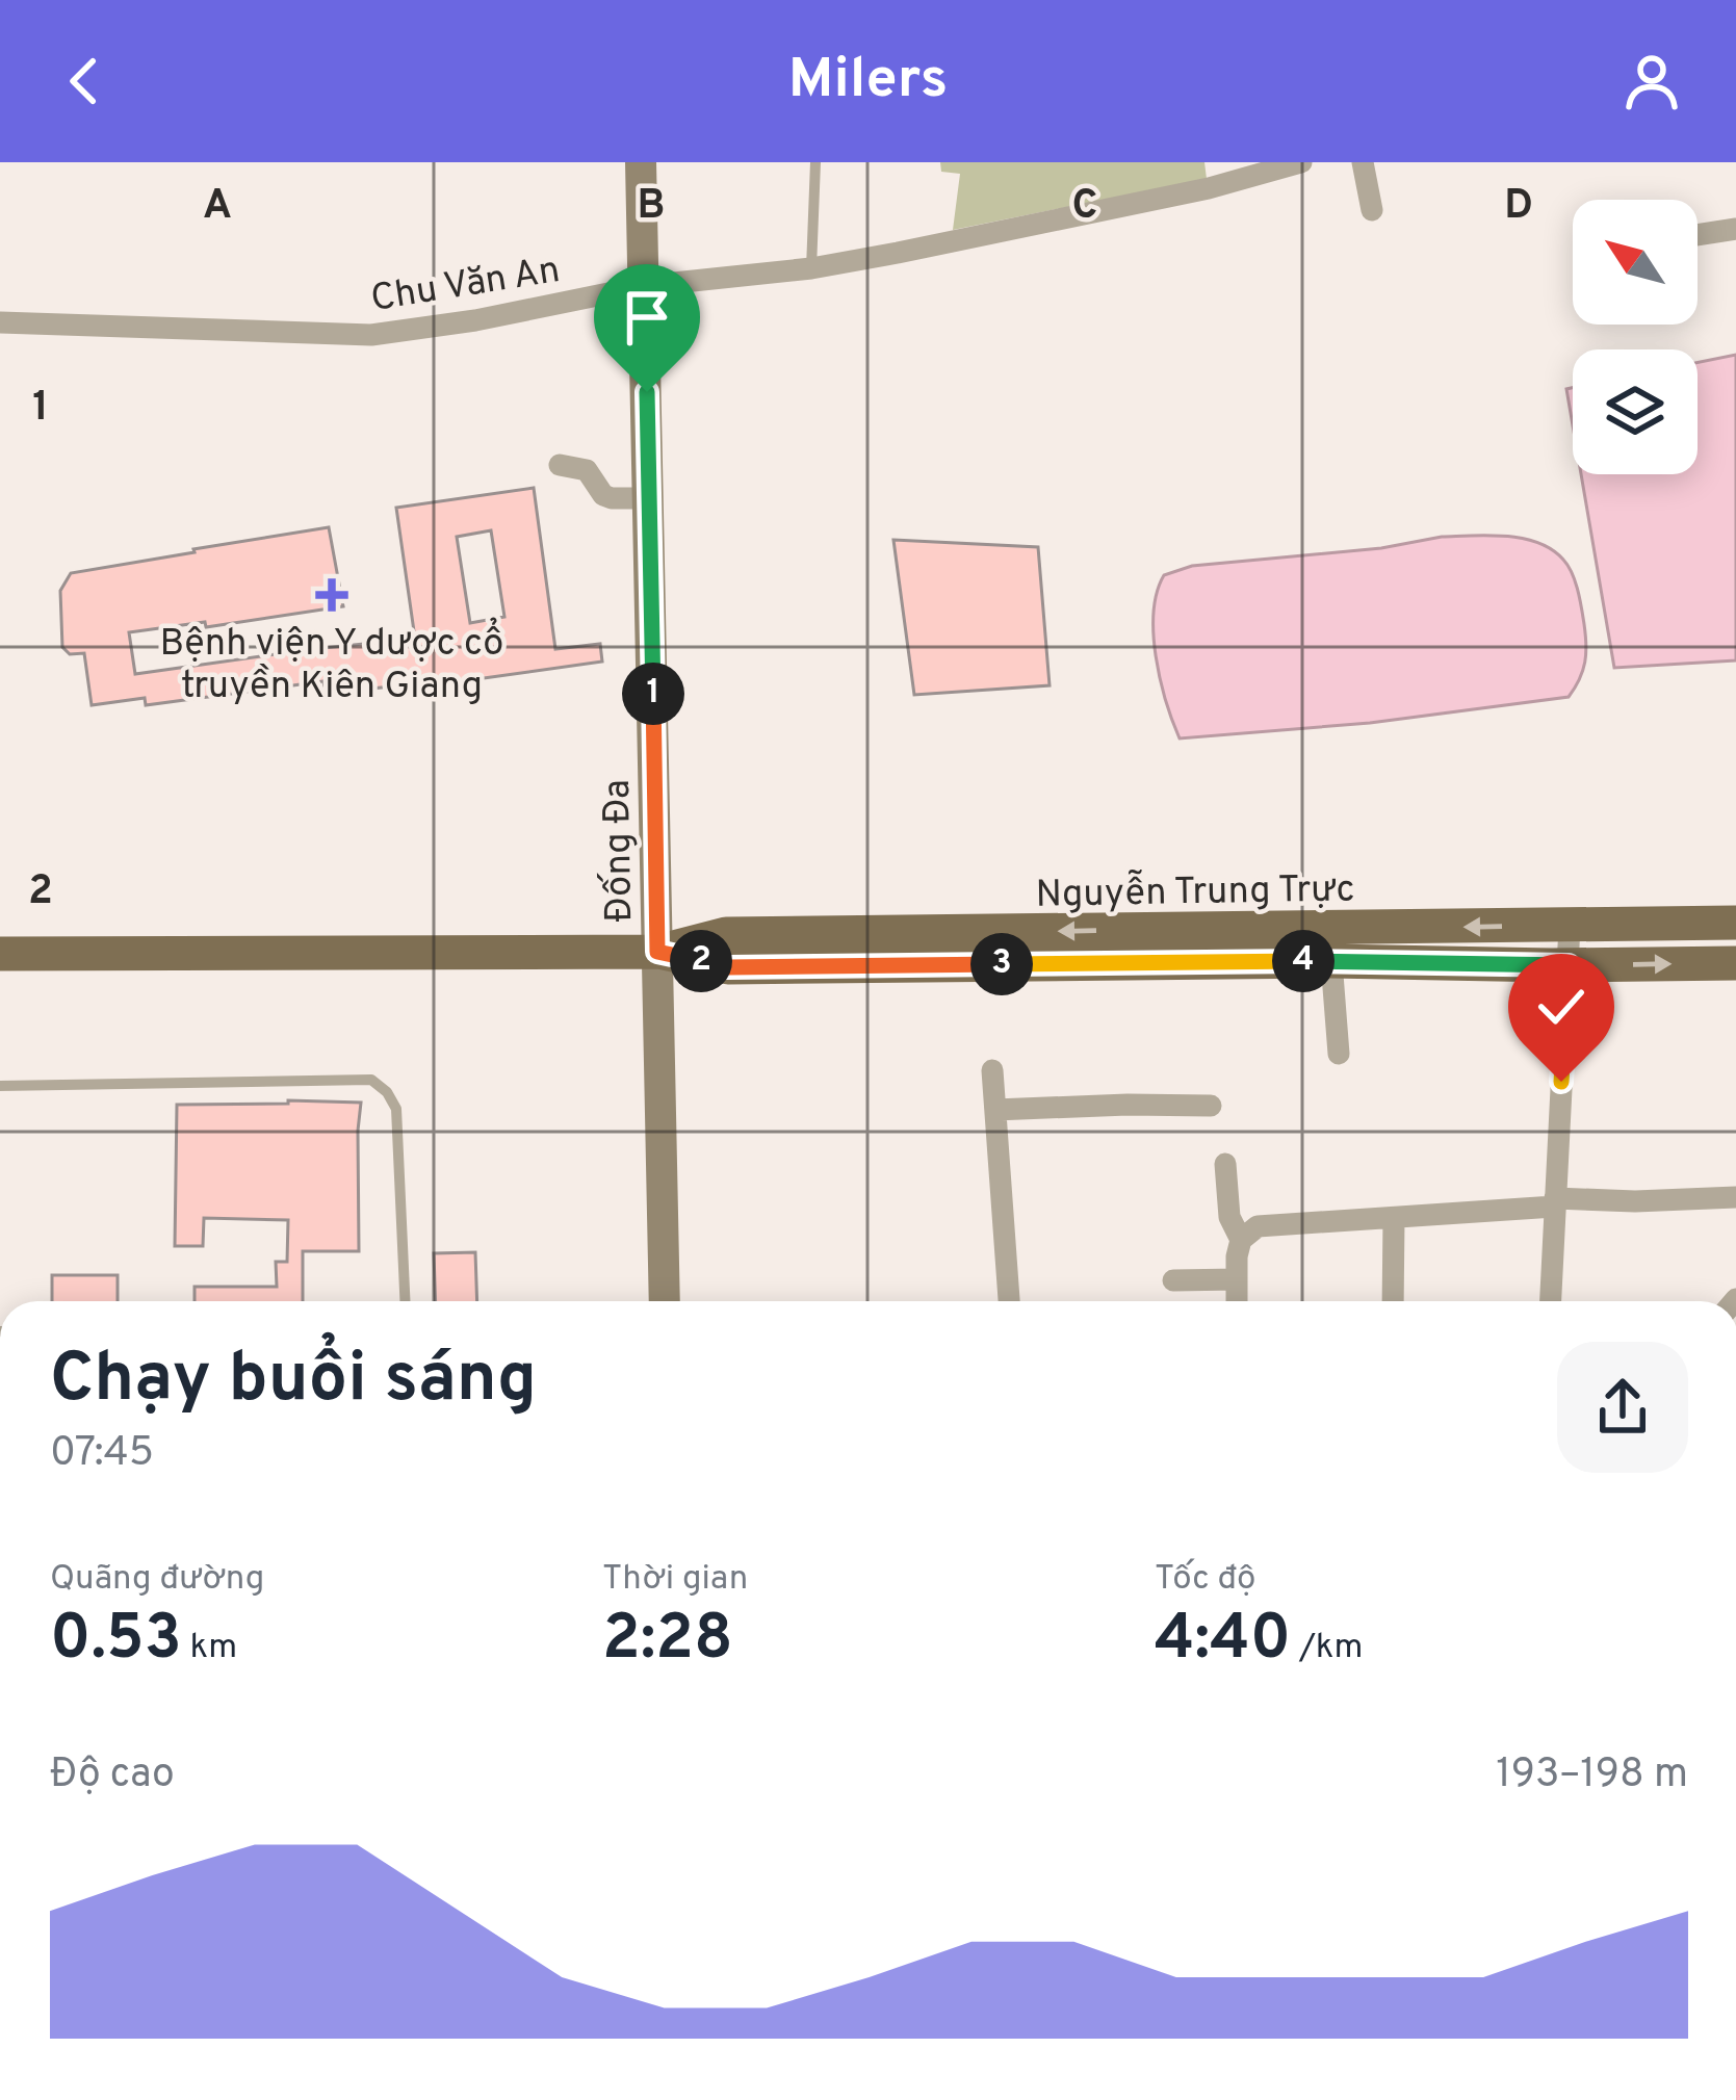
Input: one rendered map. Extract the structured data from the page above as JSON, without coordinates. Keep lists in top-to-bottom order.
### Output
{
  "streets": {
    "main road": ["Nguyễn Trung Trực"],
    "street": ["Chu Văn An", "Đống Đa"]
  },
  "crossings": [
    ["Chu Văn An", "Đống Đa"],
    ["Đống Đa", "Nguyễn Trung Trực"]
  ],
  "places": {
    "health": ["Bệnh viện Y dược cổ truyền Kiên Giang"]
  },
  "north": "top left",
  "page": {
    "header": "Milers",
    "pins": [
      "1",
      "2",
      "4",
      "3"
    ],
    "heading": ["Chạy buổi sáng", "07:45"],
    "stats": [
      ["Quãng đường", "0.53 km"],
      ["Thời gian", "2:28"],
      ["Tốc độ", "4:40 /km"]
    ],
    "chart": ["Độ cao", "193–198 m"]
  },
  "grid": {
    "columns": [
      "A",
      "B",
      "C",
      "D"
    ],
    "rows": ["1", "2"]
  }
}
